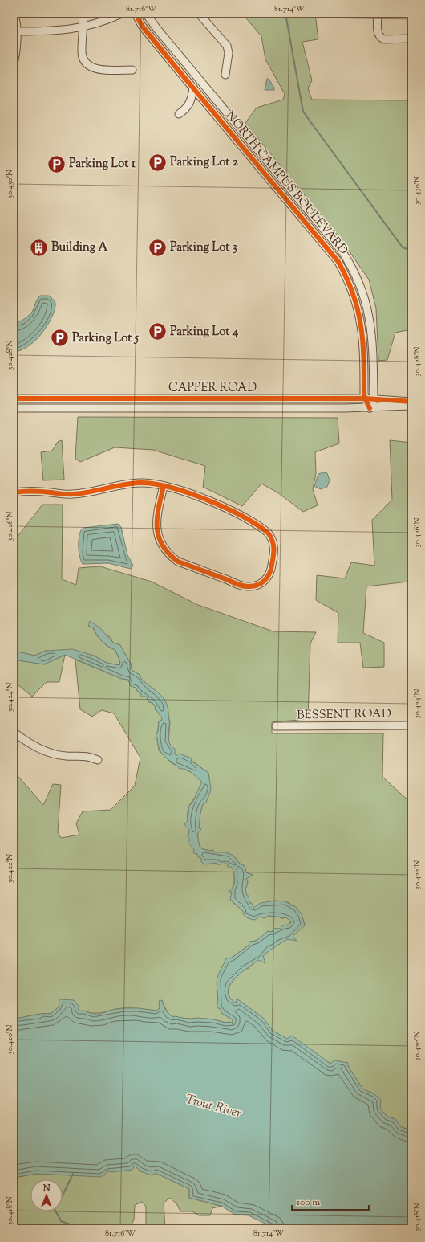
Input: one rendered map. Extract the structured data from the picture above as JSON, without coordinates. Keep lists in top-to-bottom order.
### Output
{
  "streets": {
    "street": ["NORTH CAMPUS BOULEVARD", "CAPPER ROAD", "BESSENT ROAD"]
  },
  "crossings": [
    ["NORTH CAMPUS BOULEVARD", "CAPPER ROAD"]
  ],
  "water": ["Trout River"],
  "places": {
    "parking": [
      "Parking Lot 2",
      "Parking Lot 1",
      "Parking Lot 3",
      "Parking Lot 4",
      "Parking Lot 5"
    ],
    "building": ["Building A"]
  },
  "scale_bar": "100 m",
  "north": "top",
  "coordinates": [
    "81.716°W",
    "81.714°W",
    "30.430°N",
    "30.428°N",
    "30.426°N",
    "30.424°N",
    "30.422°N",
    "30.420°N",
    "30.418°N"
  ]
}
